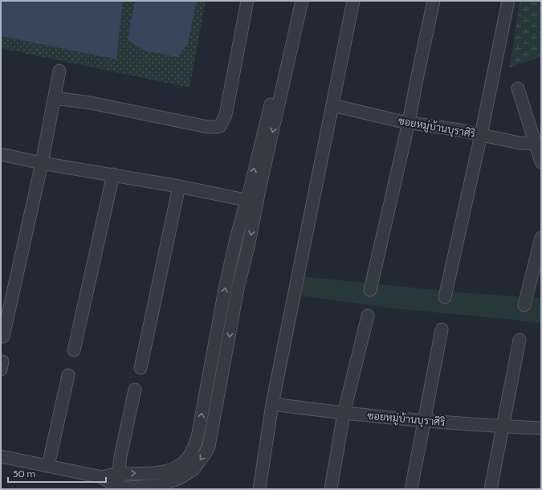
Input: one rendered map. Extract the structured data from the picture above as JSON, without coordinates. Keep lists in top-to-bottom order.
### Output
{
  "streets": {
    "street": ["ซอยหมู่บ้านบุราศิริ"]
  },
  "scale_bar": "50 m"
}
